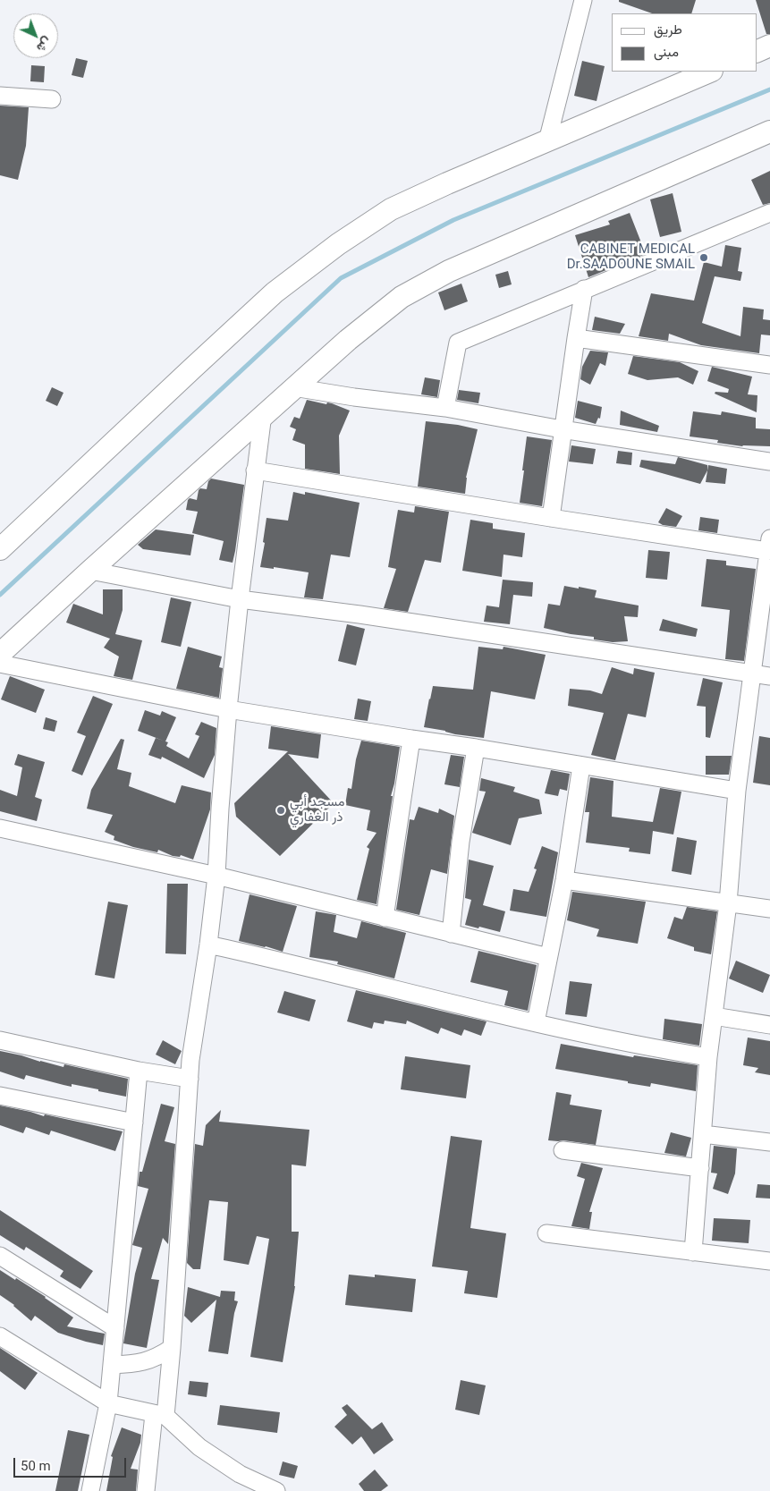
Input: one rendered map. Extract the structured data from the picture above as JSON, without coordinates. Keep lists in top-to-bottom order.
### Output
{
  "places": ["CABINET MEDICAL Dr.SAADOUNE SMAIL", "مسجد أبي ذر الغفاري"],
  "legend": ["طريق", "مبنى"],
  "scale_bar": "50 m",
  "north": "bottom right"
}
